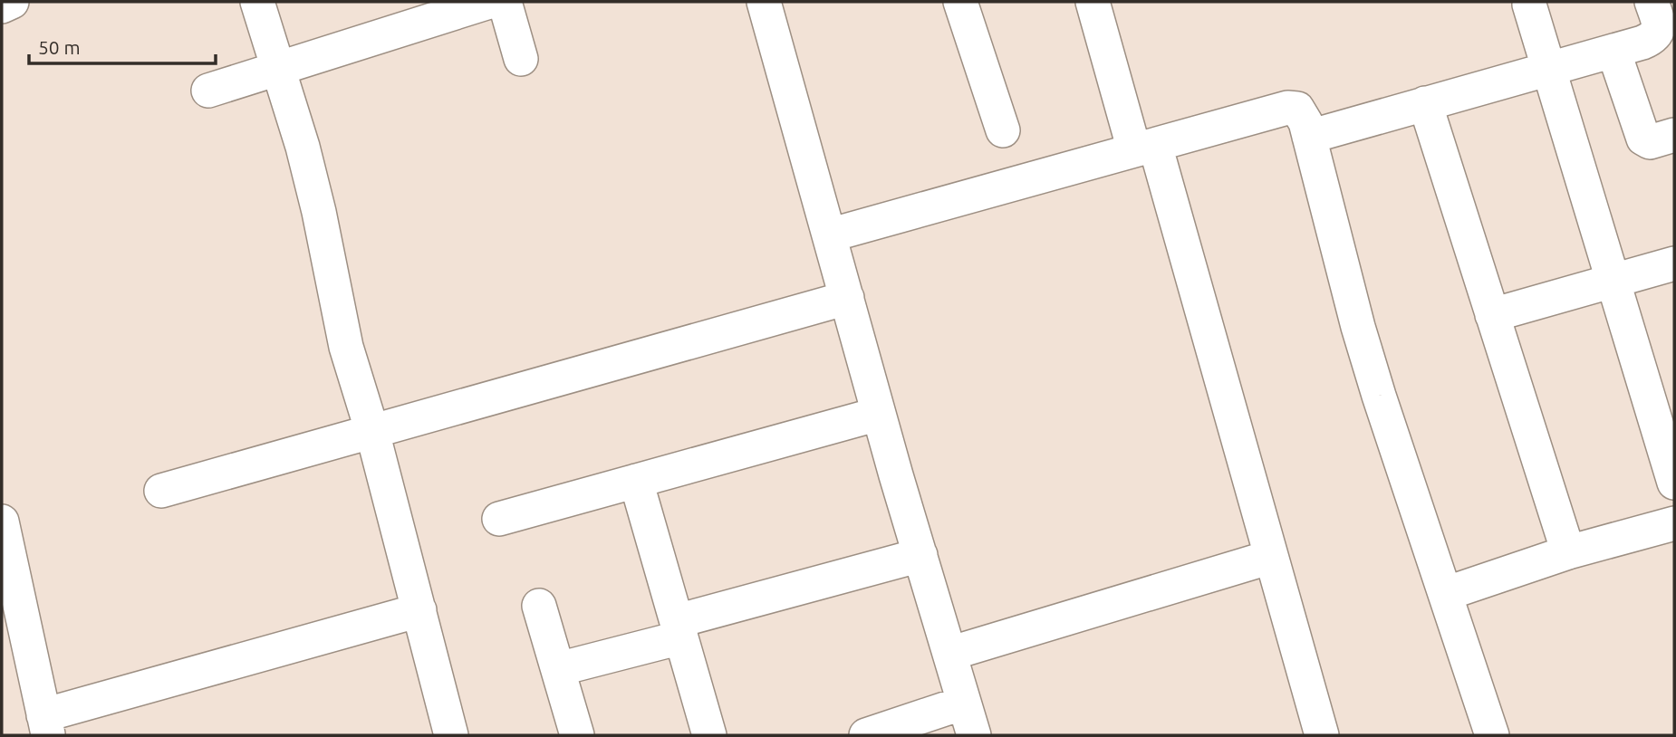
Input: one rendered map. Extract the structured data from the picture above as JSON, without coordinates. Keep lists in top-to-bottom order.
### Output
{
  "scale_bar": "50 m"
}
